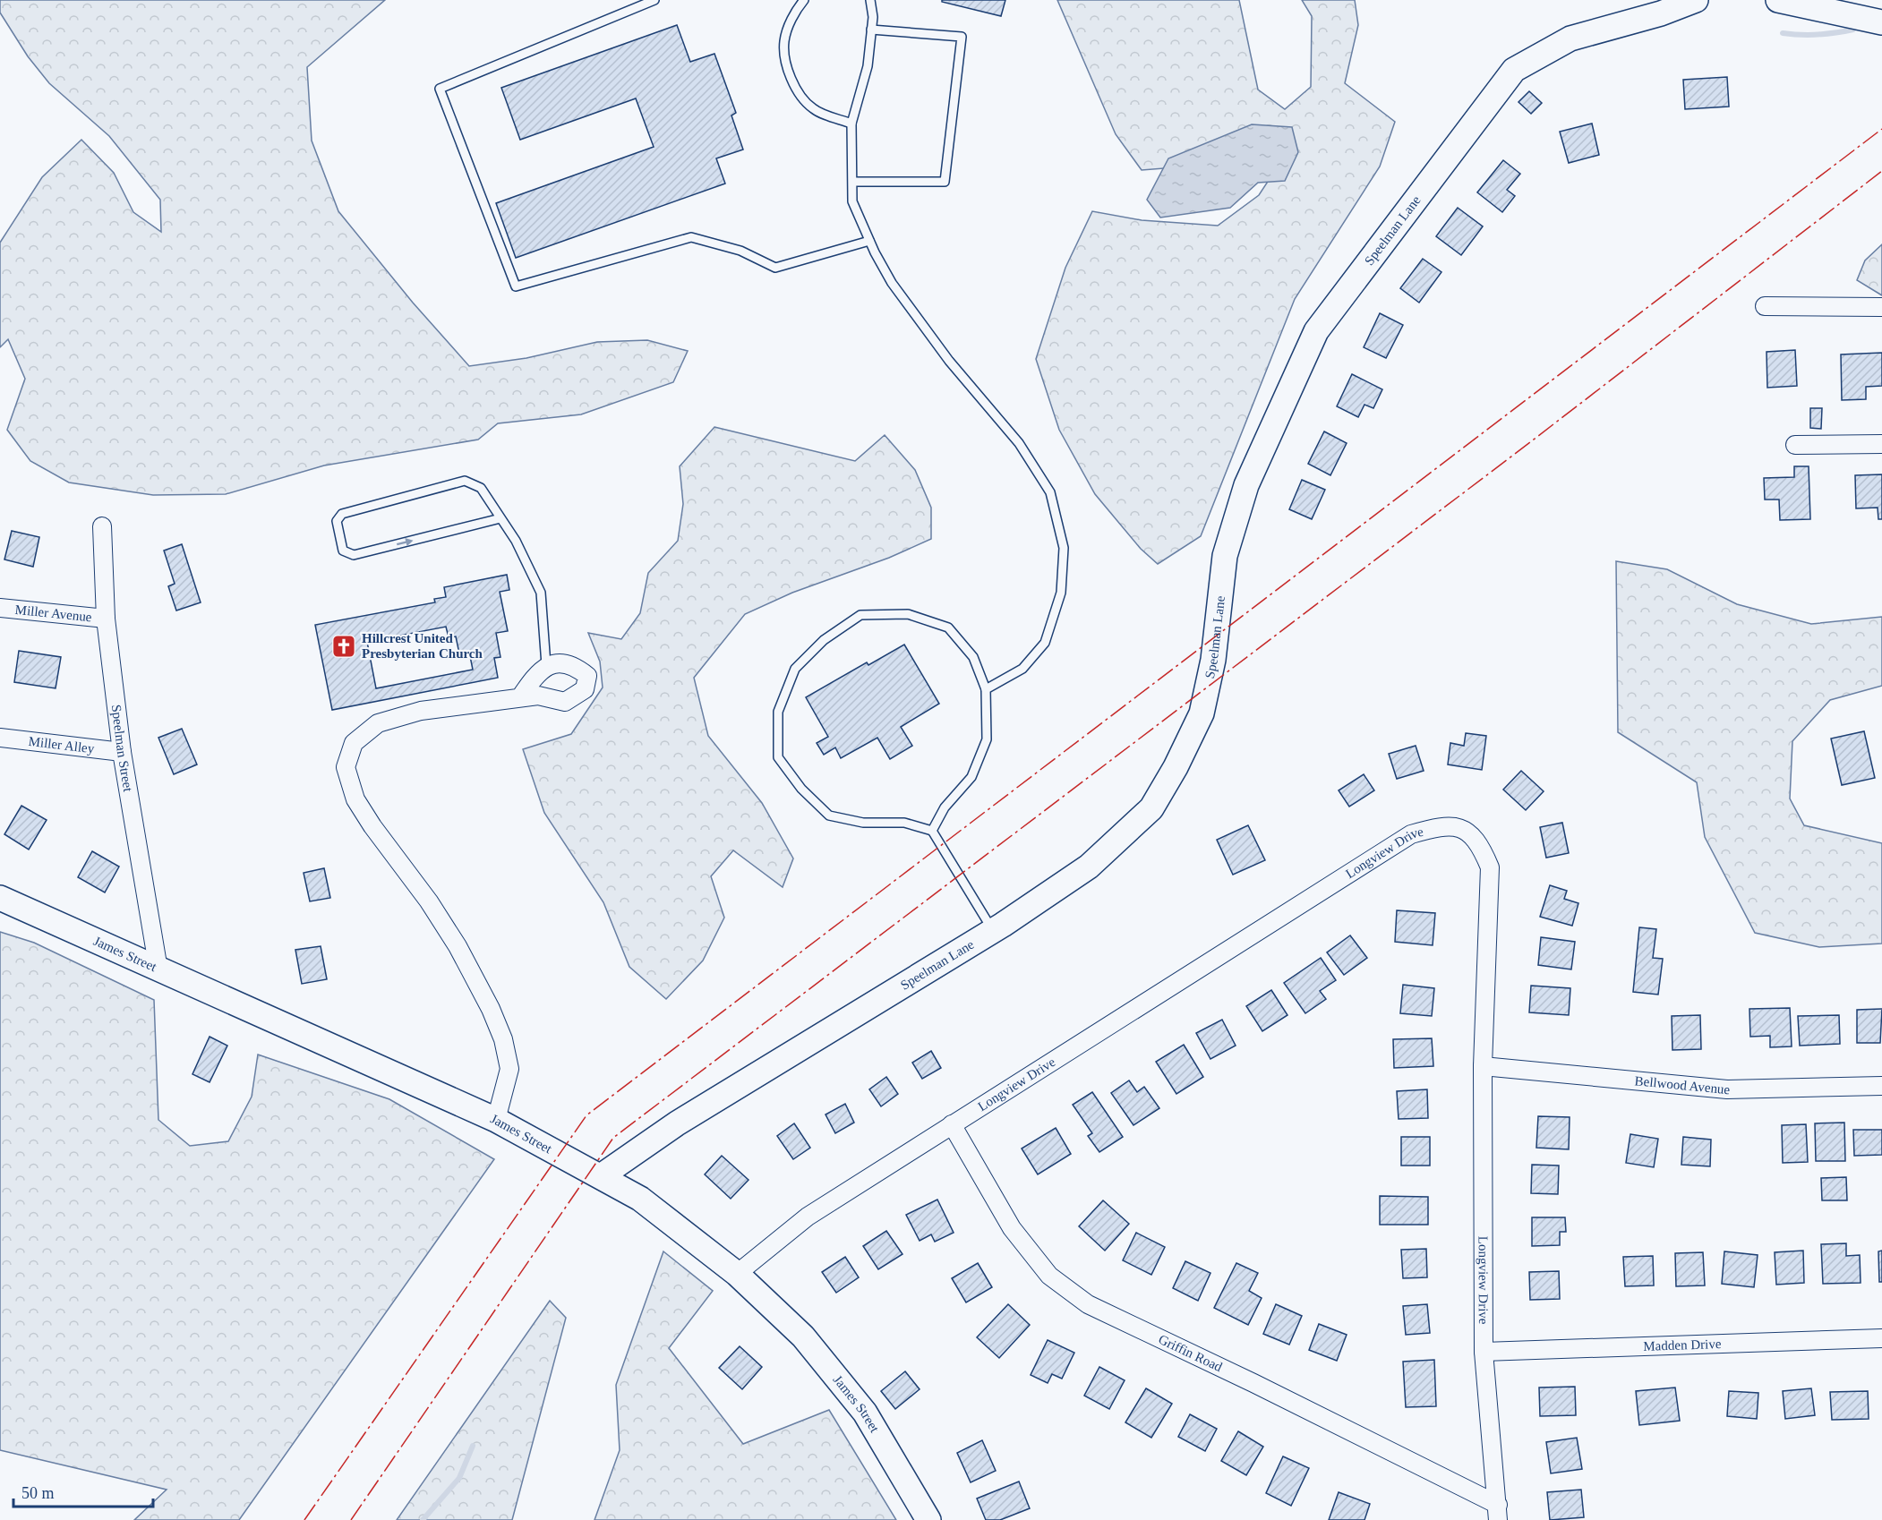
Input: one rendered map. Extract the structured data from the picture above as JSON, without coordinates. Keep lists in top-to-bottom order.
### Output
{
  "streets": {
    "street": [
      "Speelman Lane",
      "Miller Avenue",
      "Miller Alley",
      "Speelman Street",
      "Longview Drive",
      "James Street",
      "Bellwood Avenue",
      "Madden Drive",
      "Griffin Road"
    ]
  },
  "crossings": [
    ["Speelman Lane", "James Street"],
    ["Miller Avenue", "Speelman Street"],
    ["Miller Alley", "Speelman Street"],
    ["Speelman Street", "James Street"],
    ["Longview Drive", "James Street"],
    ["Longview Drive", "Bellwood Avenue"],
    ["Longview Drive", "Madden Drive"],
    ["Longview Drive", "Griffin Road"]
  ],
  "places": {
    "church": ["Hillcrest United Presbyterian Church"]
  },
  "scale_bar": "50 m"
}
